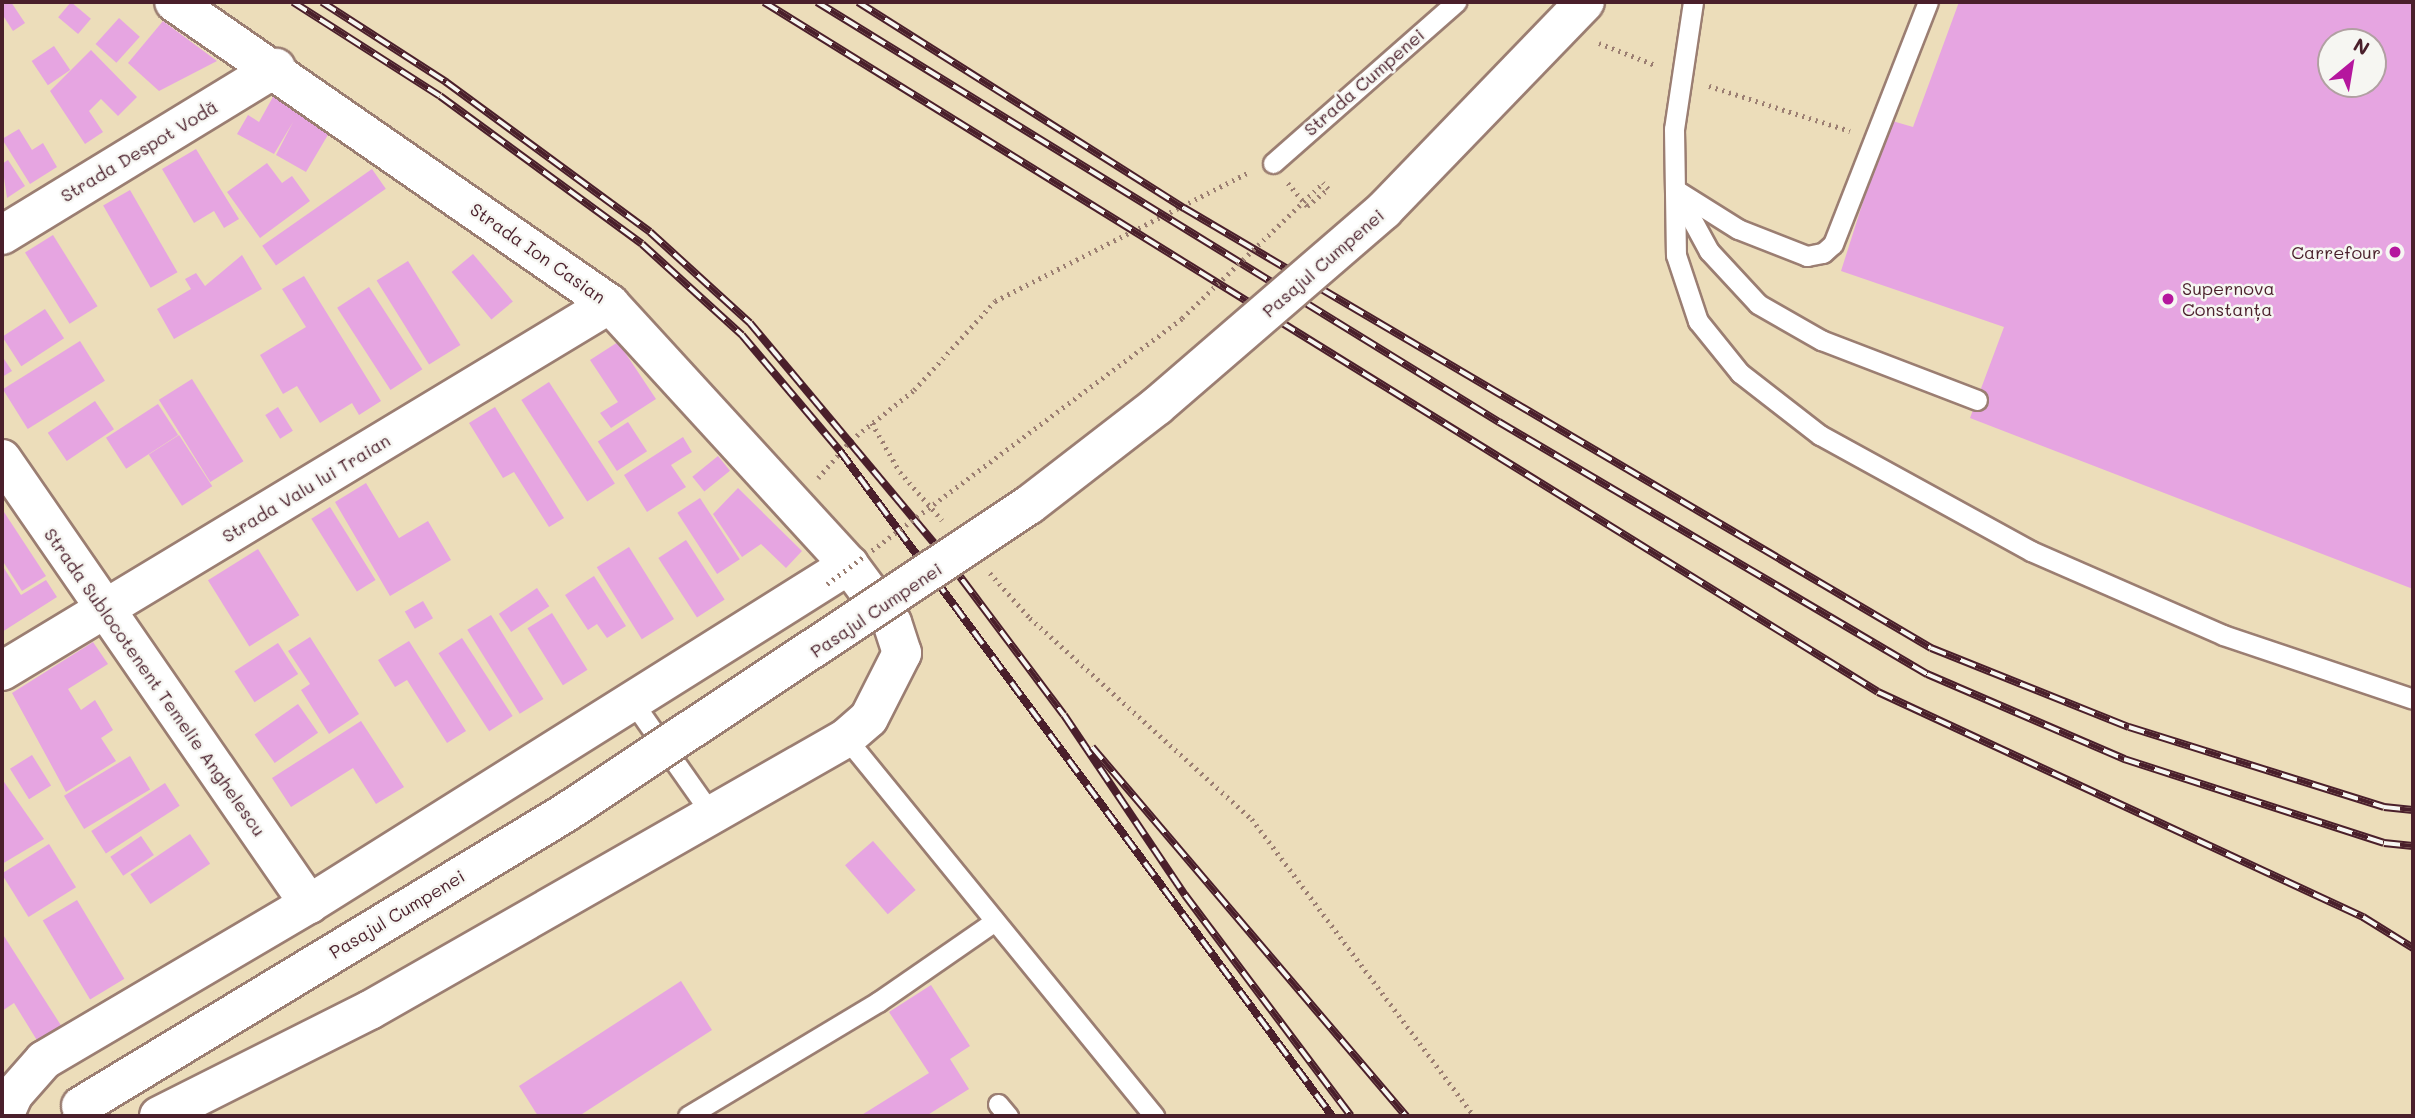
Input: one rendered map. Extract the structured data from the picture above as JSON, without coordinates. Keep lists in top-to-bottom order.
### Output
{
  "streets": {
    "street": [
      "Strada Despot Vodă",
      "Strada Ion Casian",
      "Pasajul Cumpenei",
      "Strada Valu lui Traian",
      "Strada Sublocotenent Temelie Anghelescu"
    ],
    "lane": ["Strada Cumpenei"]
  },
  "crossings": [
    ["Strada Despot Vodă", "Strada Ion Casian"],
    ["Strada Ion Casian", "Strada Valu lui Traian"],
    ["Strada Valu lui Traian", "Strada Sublocotenent Temelie Anghelescu"]
  ],
  "places": ["Carrefour", "Supernova Constanța"],
  "north": "top right"
}
